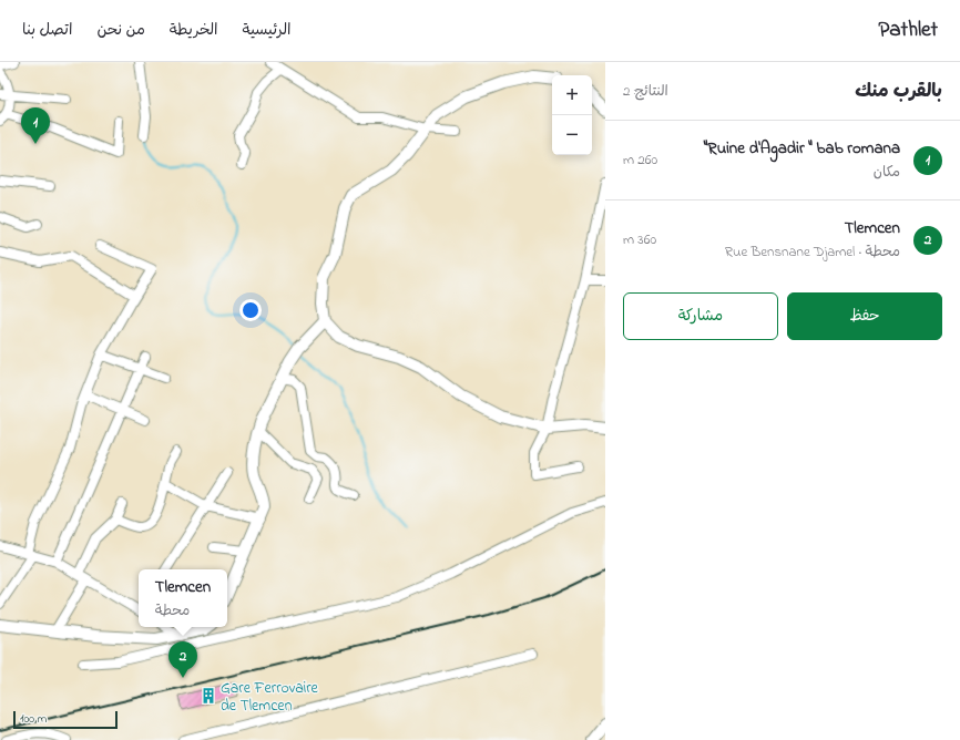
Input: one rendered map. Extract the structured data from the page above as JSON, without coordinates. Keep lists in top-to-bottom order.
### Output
{
  "places": {
    "building": ["Gare Ferrovaire de Tlemcen"]
  },
  "scale_bar": "100 m",
  "page": {
    "header": "Pathlet",
    "nav": [
      "الرئيسية",
      "الخريطة",
      "من نحن",
      "اتصل بنا"
    ],
    "heading": ["بالقرب منك", "النتائج: 2"],
    "map_buttons": ["+", "−"],
    "pins": ["1", "2"],
    "list": [
      {
        "mark": "1",
        "name": "Ruine d'Agadir \" bab romana\"",
        "note": "مكان",
        "value": "260 m"
      },
      {
        "mark": "2",
        "name": "Tlemcen",
        "note": "محطة · Rue Bensnane Djamel",
        "value": "360 m"
      }
    ],
    "buttons": ["حفظ", "مشاركة"],
    "popup": ["Tlemcen", "محطة"],
    "scale": "100 m"
  }
}
